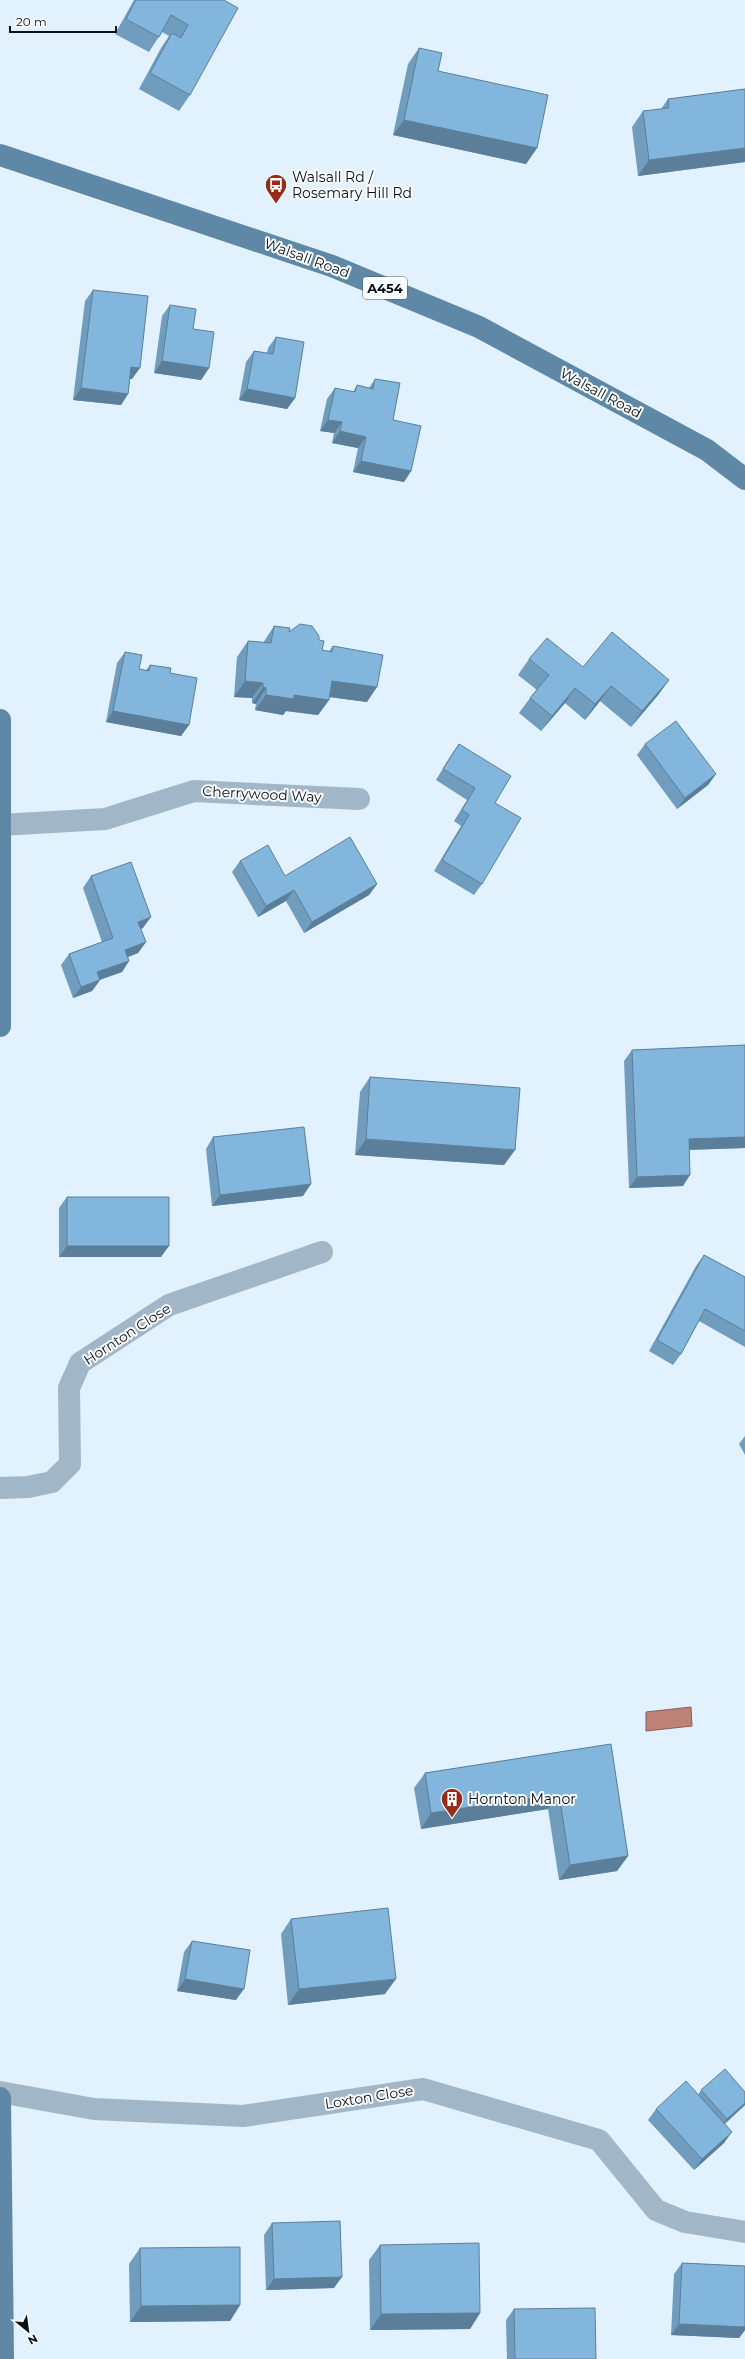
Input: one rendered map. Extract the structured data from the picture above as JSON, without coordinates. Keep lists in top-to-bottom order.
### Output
{
  "streets": {
    "main road": ["Walsall Road", "A454"],
    "street": ["Cherrywood Way", "Hornton Close", "Loxton Close"]
  },
  "places": {
    "bus stop": ["Walsall Rd / Rosemary Hill Rd"],
    "building": ["Hornton Manor"]
  },
  "scale_bar": "20 m",
  "north": "bottom right"
}
